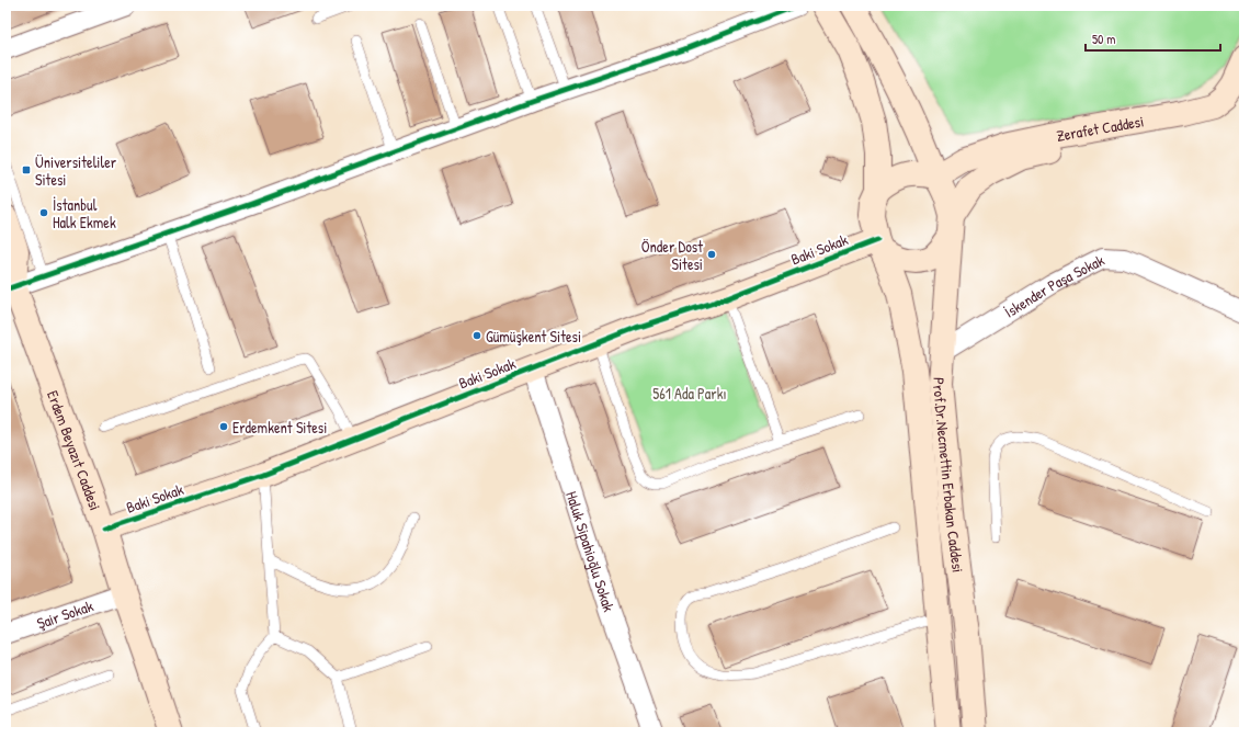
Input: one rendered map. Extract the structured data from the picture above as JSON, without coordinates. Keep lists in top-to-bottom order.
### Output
{
  "streets": {
    "street": [
      "Zerafet Caddesi",
      "Baki Sokak",
      "İskender Paşa Sokak",
      "Erdem Beyazıt Caddesi",
      "Prof.Dr.Necmettin Erbakan Caddesi",
      "Haluk Sipahioğlu Sokak",
      "Şair Sokak"
    ]
  },
  "crossings": [
    ["Zerafet Caddesi", "Baki Sokak"],
    ["Zerafet Caddesi", "Prof.Dr.Necmettin Erbakan Caddesi"],
    ["Baki Sokak", "Erdem Beyazıt Caddesi"],
    ["Baki Sokak", "Prof.Dr.Necmettin Erbakan Caddesi"],
    ["Baki Sokak", "Haluk Sipahioğlu Sokak"],
    ["İskender Paşa Sokak", "Prof.Dr.Necmettin Erbakan Caddesi"],
    ["Erdem Beyazıt Caddesi", "Şair Sokak"]
  ],
  "parks": ["561 Ada Parkı"],
  "places": {
    "transit": ["Üniversiteliler Sitesi"],
    "other": [
      "İstanbul Halk Ekmek",
      "Önder Dost Sitesi",
      "Gümüşkent Sitesi",
      "Erdemkent Sitesi"
    ]
  },
  "scale_bar": "50 m"
}
